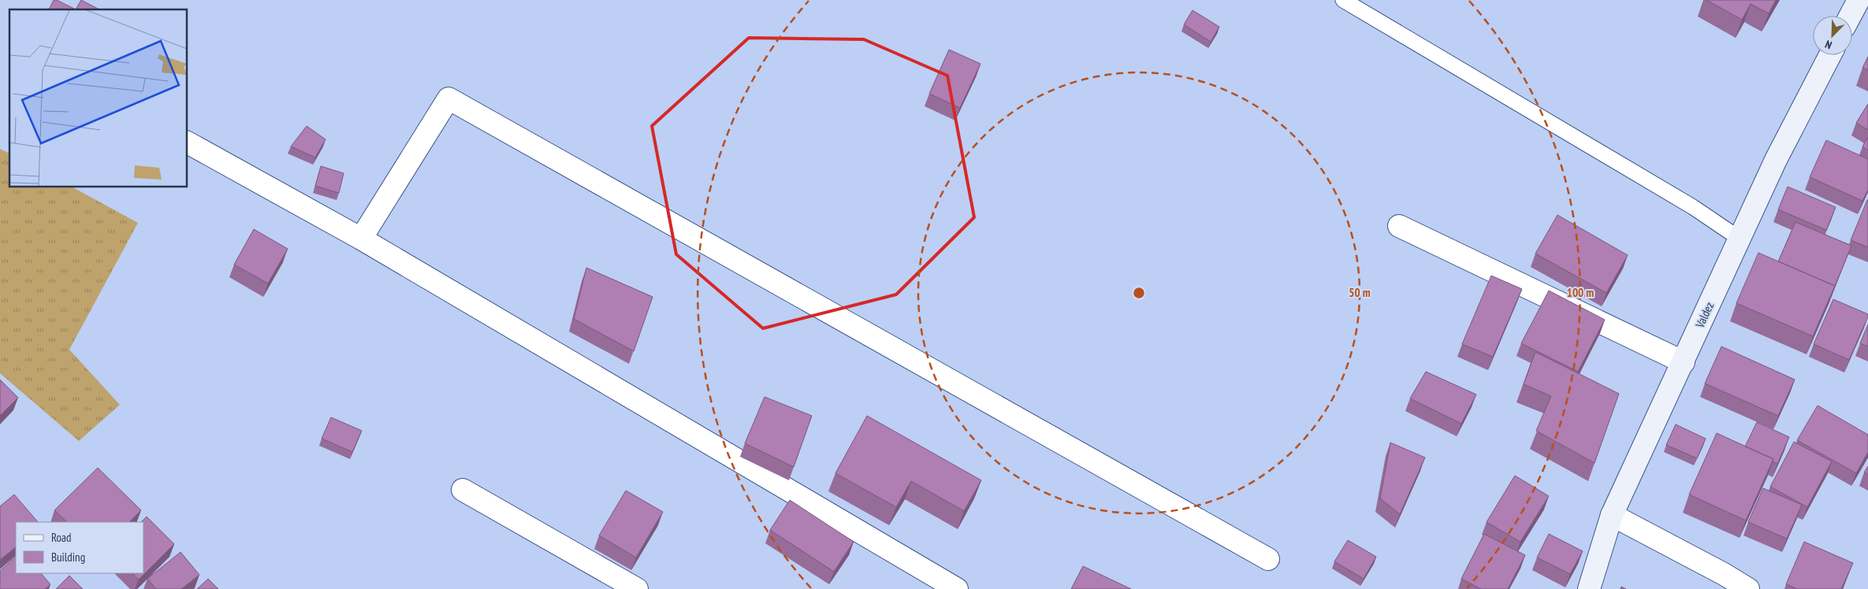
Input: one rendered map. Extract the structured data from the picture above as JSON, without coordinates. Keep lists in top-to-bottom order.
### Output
{
  "streets": {
    "street": ["Valdez"]
  },
  "legend": ["Road", "Building"],
  "north": "bottom left",
  "rings": ["50 m", "100 m"]
}
